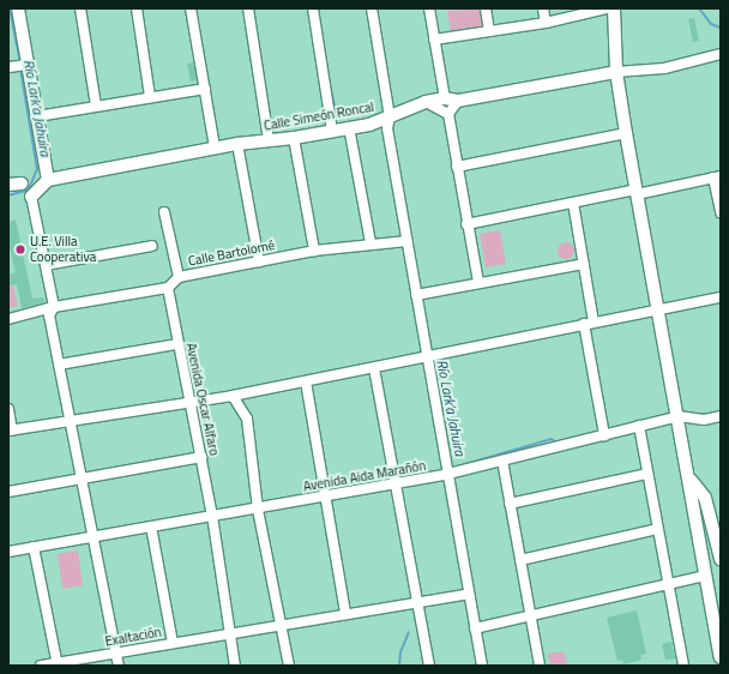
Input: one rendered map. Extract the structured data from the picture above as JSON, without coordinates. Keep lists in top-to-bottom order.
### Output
{
  "streets": {
    "street": [
      "Calle Simeón Roncal",
      "Calle Bartolomé",
      "Avenida Oscar Alfaro",
      "Avenida Aida Marañón",
      "Exaltación"
    ]
  },
  "crossings": [
    ["Calle Bartolomé", "Avenida Oscar Alfaro"],
    ["Avenida Oscar Alfaro", "Avenida Aida Marañón"],
    ["Avenida Oscar Alfaro", "Exaltación"]
  ],
  "water": ["Río Lark’a Jahuira"],
  "places": ["U.E. Villa Cooperativa"]
}
